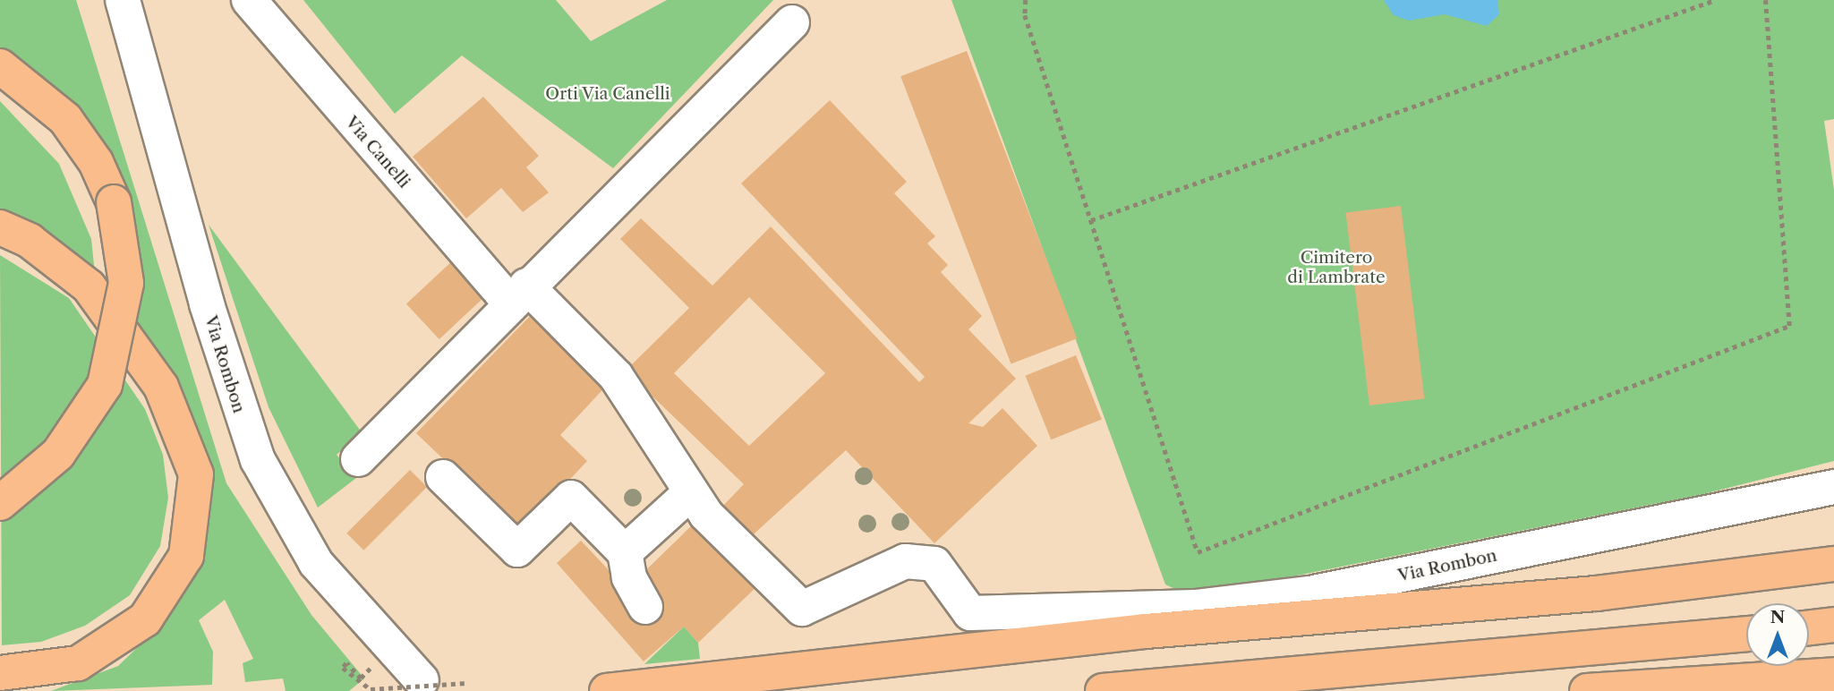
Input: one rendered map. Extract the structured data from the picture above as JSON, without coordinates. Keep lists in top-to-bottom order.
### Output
{
  "streets": {
    "street": ["Via Canelli", "Via Rombon"]
  },
  "crossings": [
    ["Via Canelli", "Via Rombon"]
  ],
  "parks": ["Orti Via Canelli", "Cimitero di Lambrate"],
  "north": "top"
}
